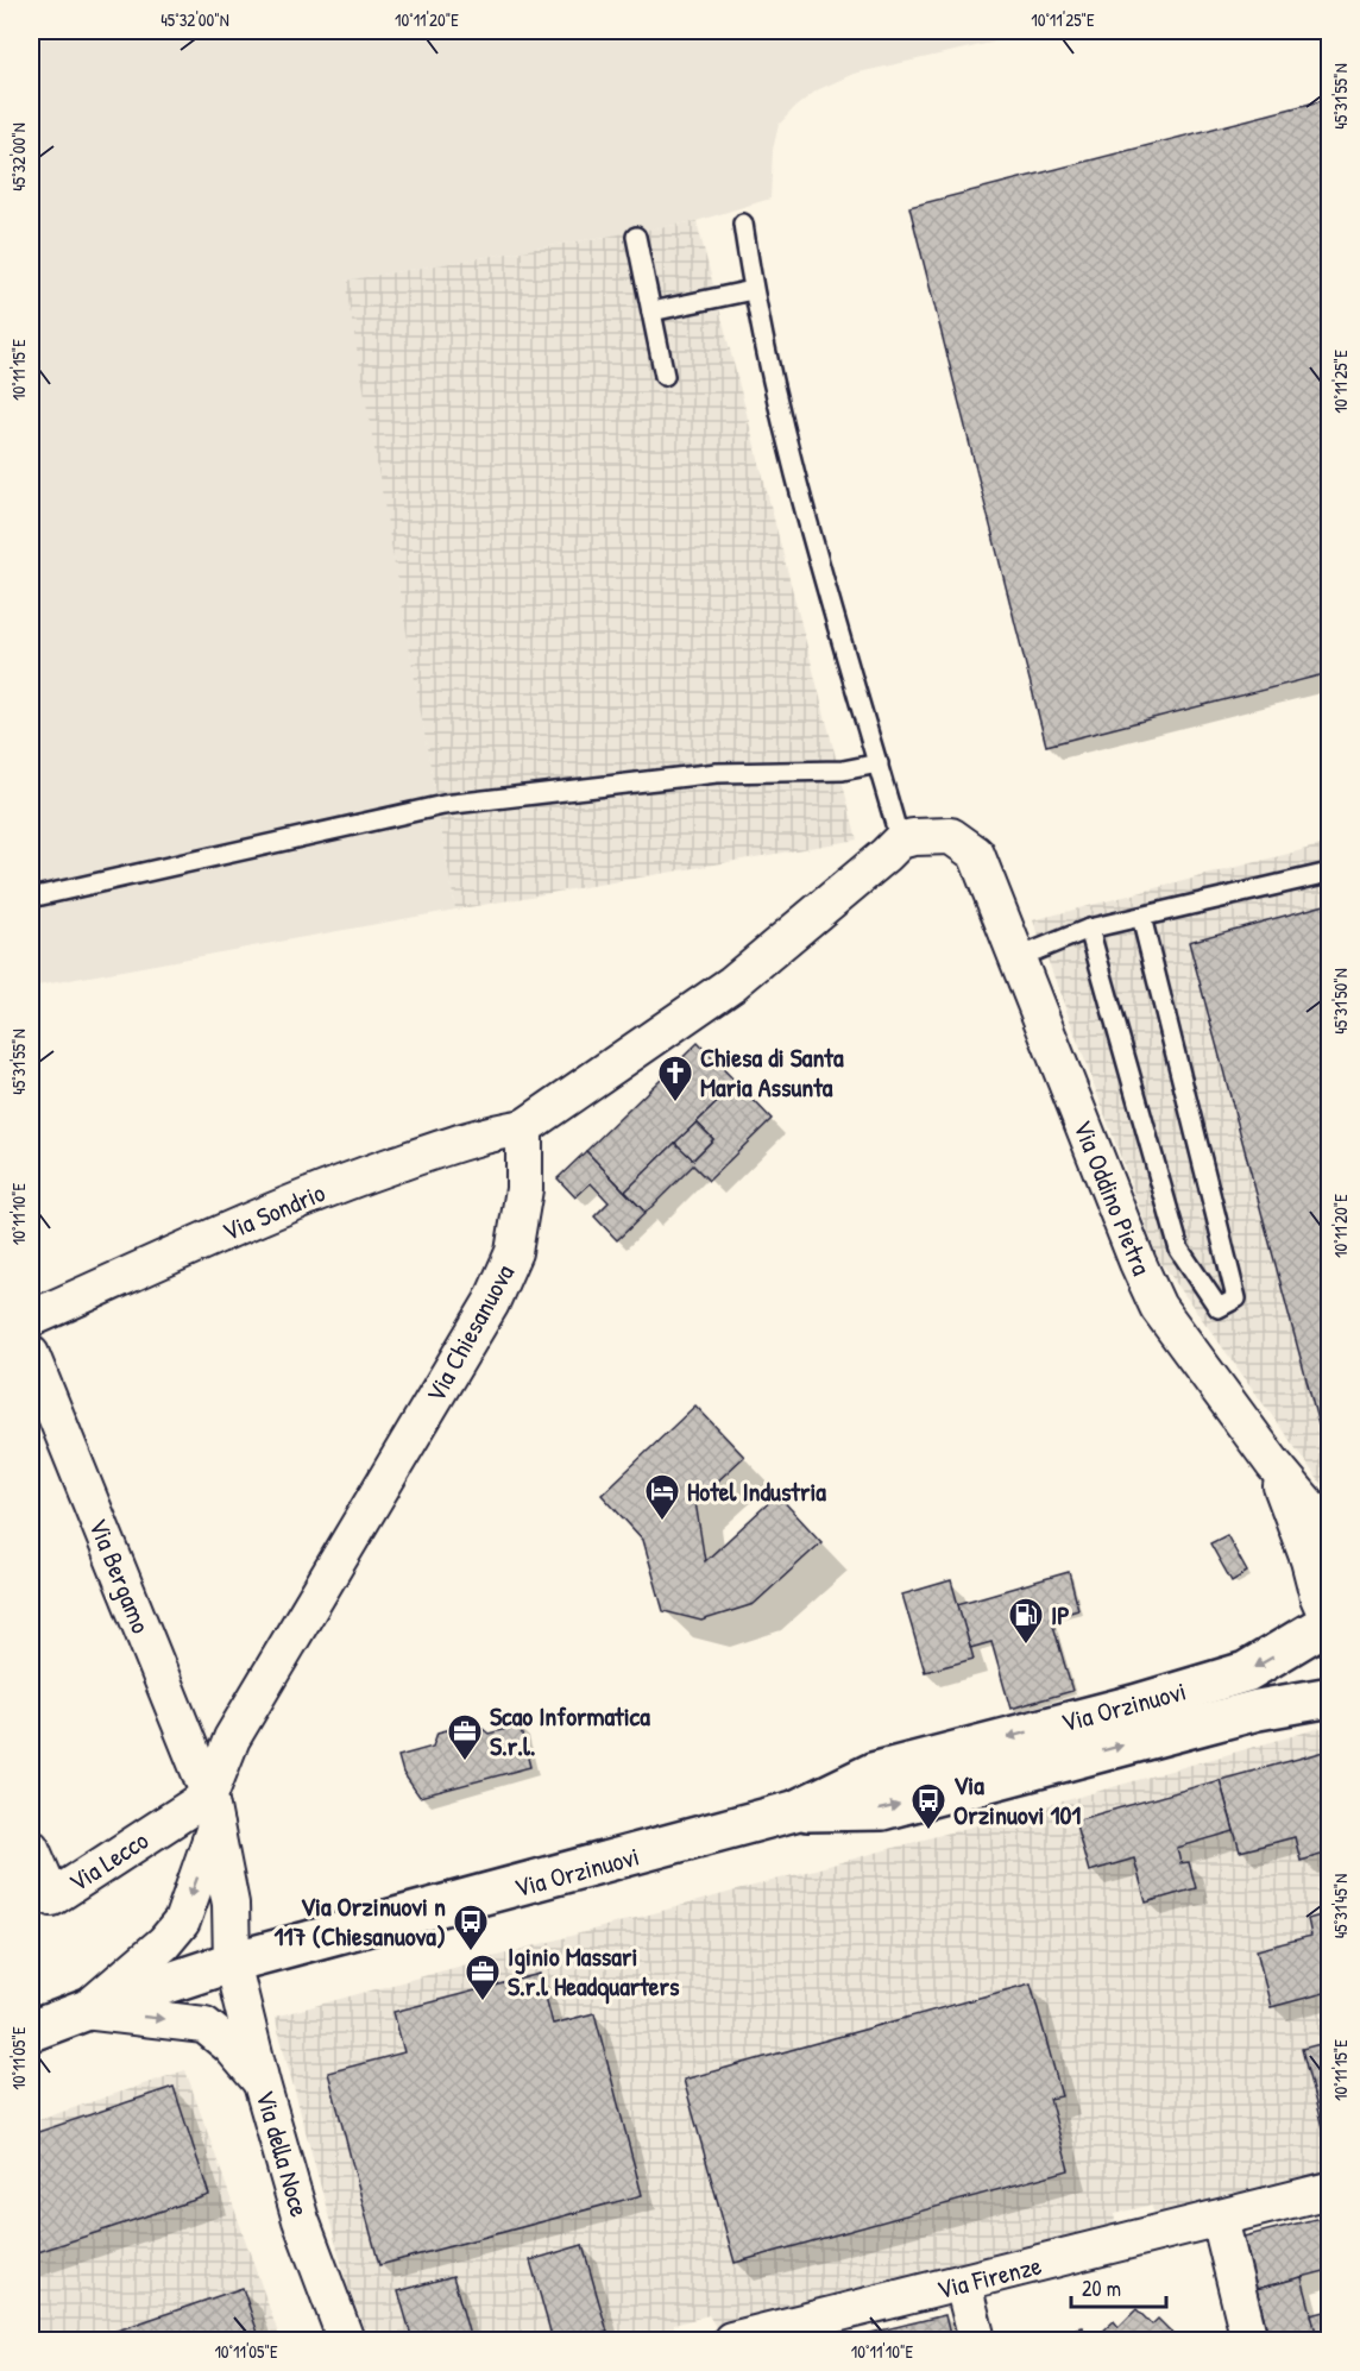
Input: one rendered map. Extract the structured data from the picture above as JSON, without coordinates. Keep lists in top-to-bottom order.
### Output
{
  "streets": {
    "main road": ["Via Orzinuovi"],
    "street": [
      "Via Oddino Pietra",
      "Via Sondrio",
      "Via Chiesanuova",
      "Via Bergamo",
      "Via Lecco",
      "Via della Noce",
      "Via Firenze"
    ]
  },
  "crossings": [
    ["Via Sondrio", "Via Chiesanuova"],
    ["Via Chiesanuova", "Via Bergamo"],
    ["Via Chiesanuova", "Via Orzinuovi"],
    ["Via Chiesanuova", "Via Lecco"],
    ["Via Bergamo", "Via Lecco"],
    ["Via Orzinuovi", "Via della Noce"]
  ],
  "places": {
    "church": ["Chiesa di Santa Maria Assunta"],
    "hotel": ["Hotel Industria"],
    "fuel station": ["IP"],
    "office": ["Scao Informatica S.r.l.", "Iginio Massari S.r.l Headquarters"],
    "bus stop": ["Via Orzinuovi 101", "Via Orzinuovi n 117 (Chiesanuova)"]
  },
  "scale_bar": "20 m",
  "coordinates": [
    "45°32'00\"N",
    "10°11'20\"E",
    "10°11'25\"E",
    "45°31'55\"N",
    "10°11'15\"E",
    "45°31'50\"N",
    "10°11'10\"E",
    "45°31'45\"N",
    "10°11'05\"E"
  ]
}
